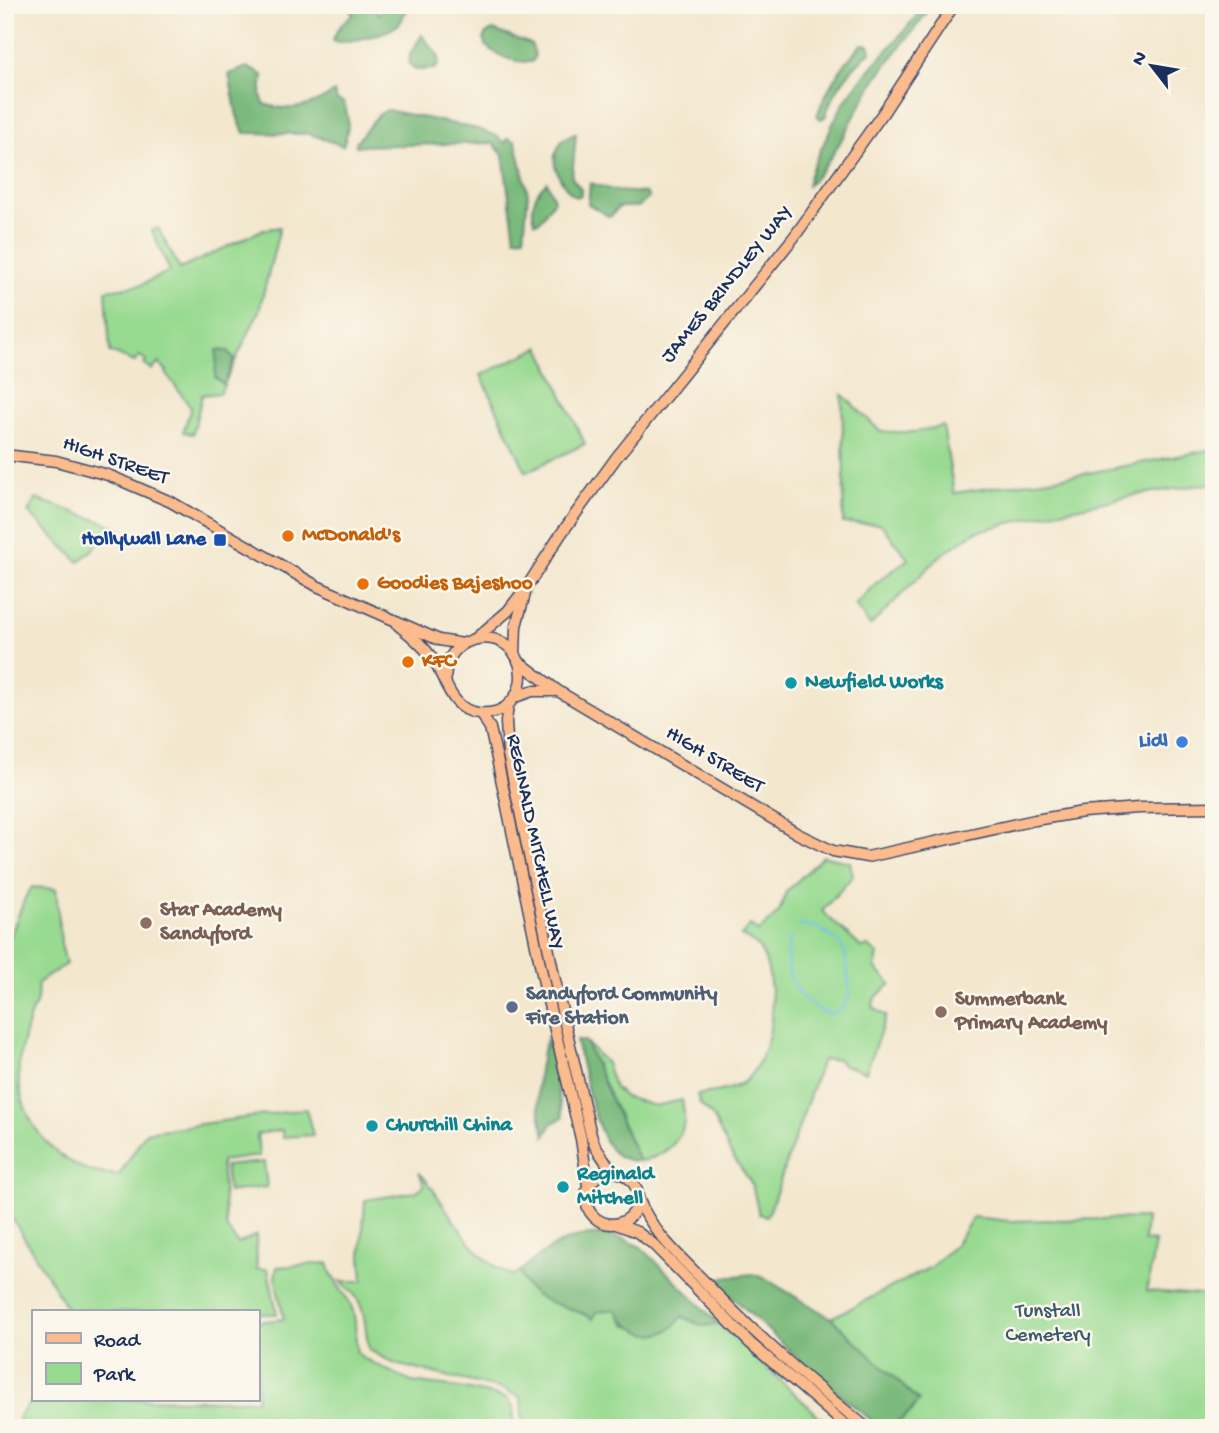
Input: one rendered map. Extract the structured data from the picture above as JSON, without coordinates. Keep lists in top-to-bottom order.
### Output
{
  "streets": {
    "main road": ["JAMES BRINDLEY WAY", "HIGH STREET", "REGINALD MITCHELL WAY"]
  },
  "crossings": [
    ["JAMES BRINDLEY WAY", "HIGH STREET"],
    ["JAMES BRINDLEY WAY", "REGINALD MITCHELL WAY"],
    ["HIGH STREET", "REGINALD MITCHELL WAY"]
  ],
  "parks": ["Tunstall Cemetery"],
  "places": {
    "other": [
      "McDonald's",
      "Goodies Bajeshoo",
      "KFC",
      "Newfield Works",
      "Lidl",
      "Star Academy Sandyford",
      "Sandyford Community Fire Station",
      "Summerbank Primary Academy",
      "Churchill China",
      "Reginald Mitchell"
    ],
    "transit": ["Hollywall Lane"]
  },
  "legend": ["Road", "Park"],
  "north": "top left"
}
